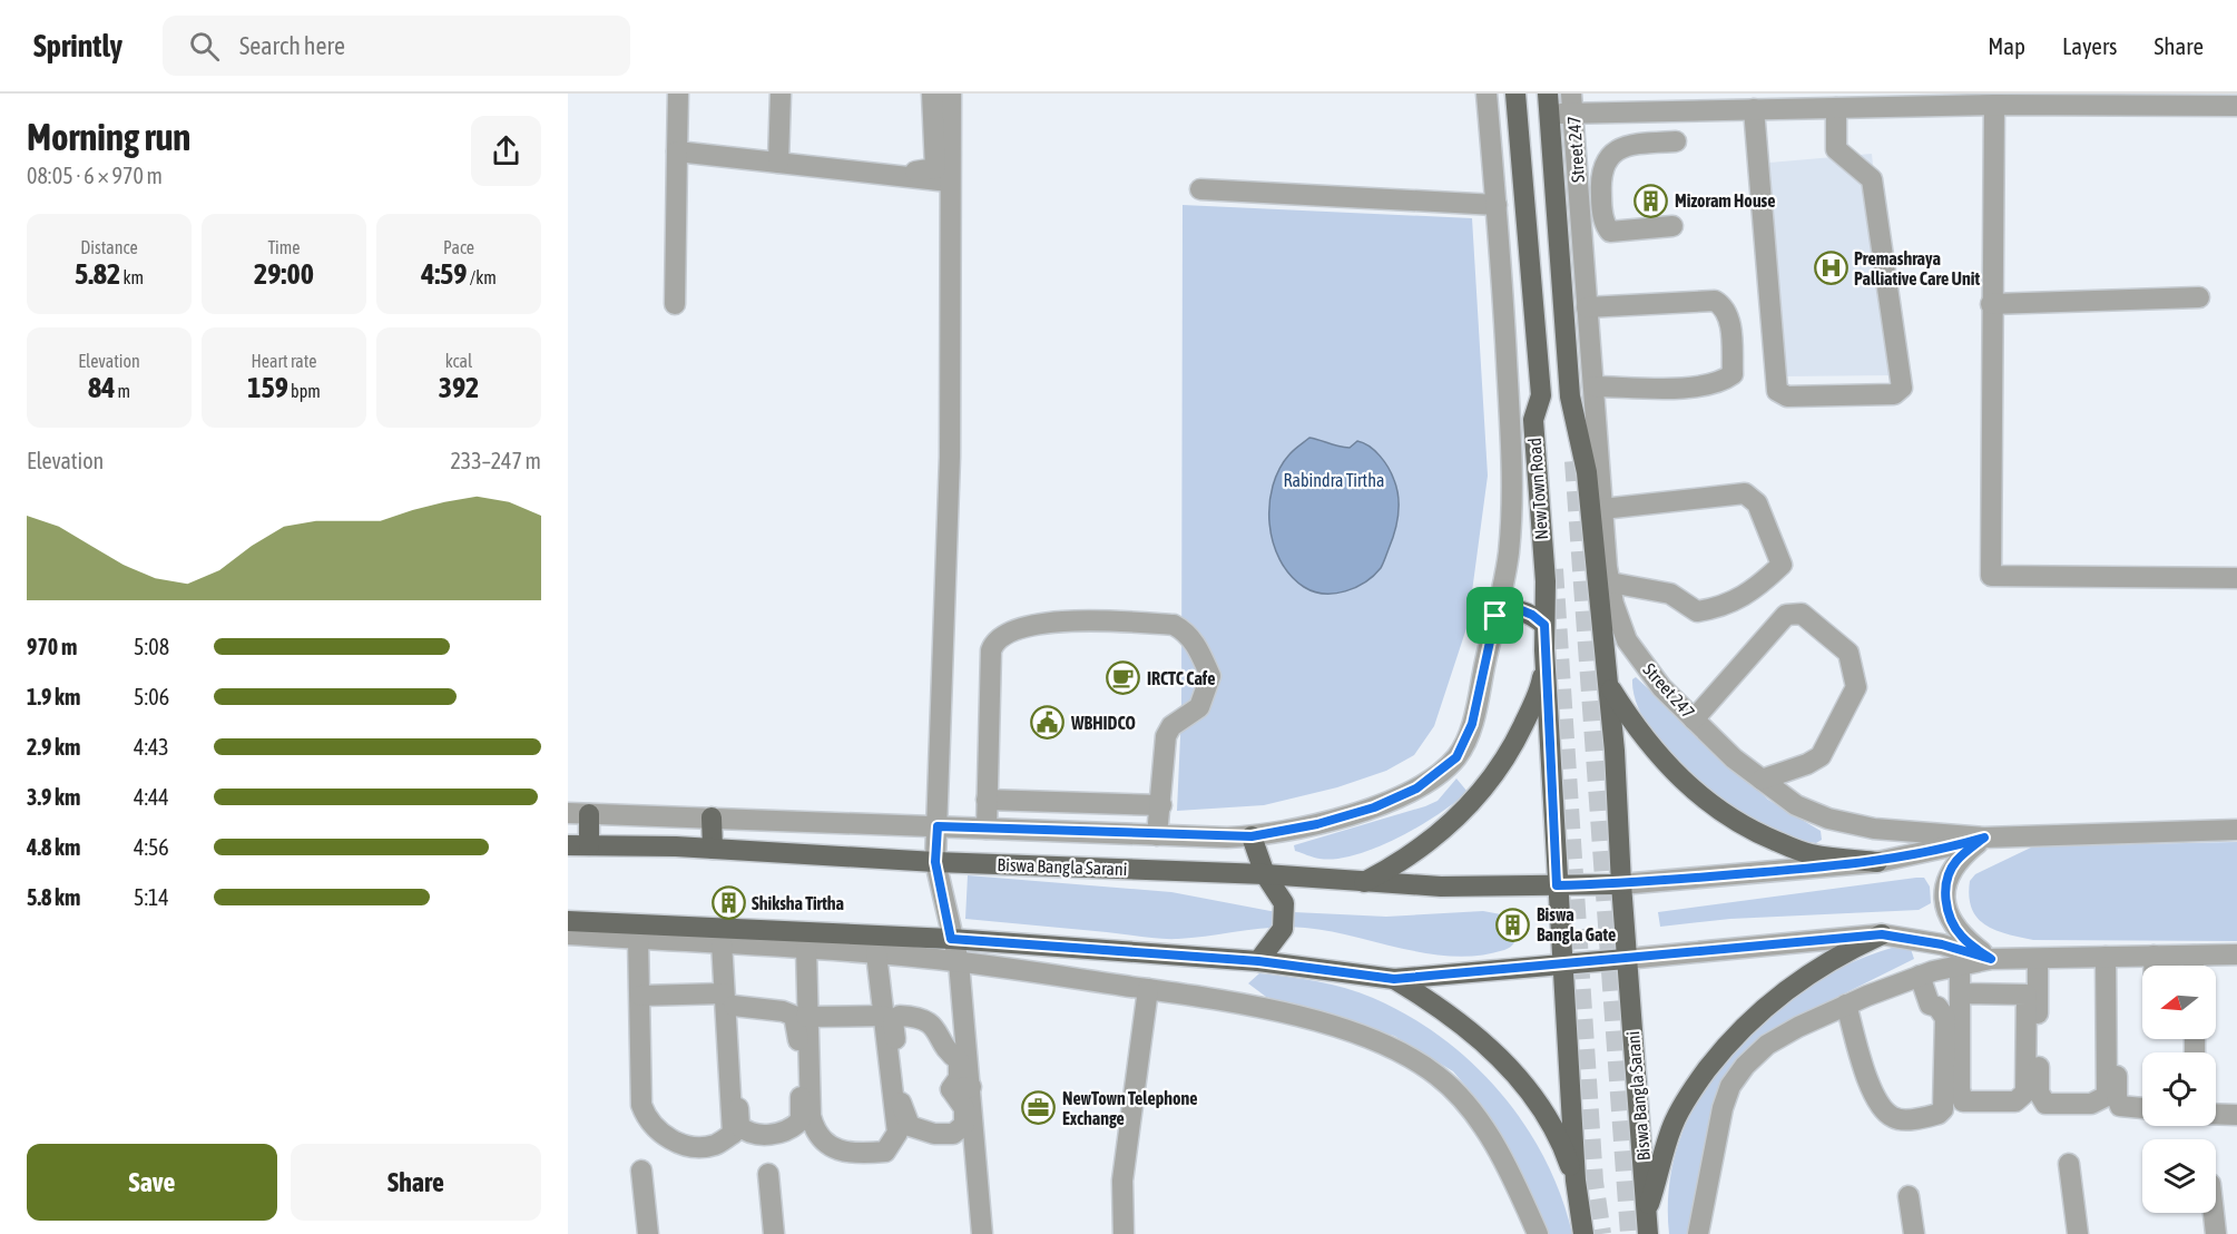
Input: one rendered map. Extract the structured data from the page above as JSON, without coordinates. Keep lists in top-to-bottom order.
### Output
{
  "streets": {
    "main road": ["New Town Road", "Biswa Bangla Sarani"],
    "street": ["Street 247"]
  },
  "crossings": [
    ["New Town Road", "Biswa Bangla Sarani"]
  ],
  "parks": ["Rabindra Tirtha"],
  "places": {
    "building": ["Mizoram House", "Shiksha Tirtha", "Biswa Bangla Gate"],
    "hospital": ["Premashraya Palliative Care Unit"],
    "cafe": ["IRCTC Cafe"],
    "public building": ["WBHIDCO"],
    "office": ["NewTown Telephone Exchange"]
  },
  "north": "left",
  "page": {
    "header": "Sprintly",
    "search": "Search here",
    "nav": ["Map", "Layers", "Share"],
    "heading": ["Morning run", "08:05 · 6 × 970 m"],
    "stats": [
      ["Distance", "5.82 km"],
      ["Time", "29:00"],
      ["Pace", "4:59 /km"],
      ["Elevation", "84 m"],
      ["Heart rate", "159 bpm"],
      ["kcal", "392"]
    ],
    "chart": ["Elevation", "233–247 m"],
    "list": [
      {
        "name": "970 m",
        "note": "5:08"
      },
      {
        "name": "1.9 km",
        "note": "5:06"
      },
      {
        "name": "2.9 km",
        "note": "4:43"
      },
      {
        "name": "3.9 km",
        "note": "4:44"
      },
      {
        "name": "4.8 km",
        "note": "4:56"
      },
      {
        "name": "5.8 km",
        "note": "5:14"
      }
    ],
    "buttons": ["Save", "Share"]
  }
}
